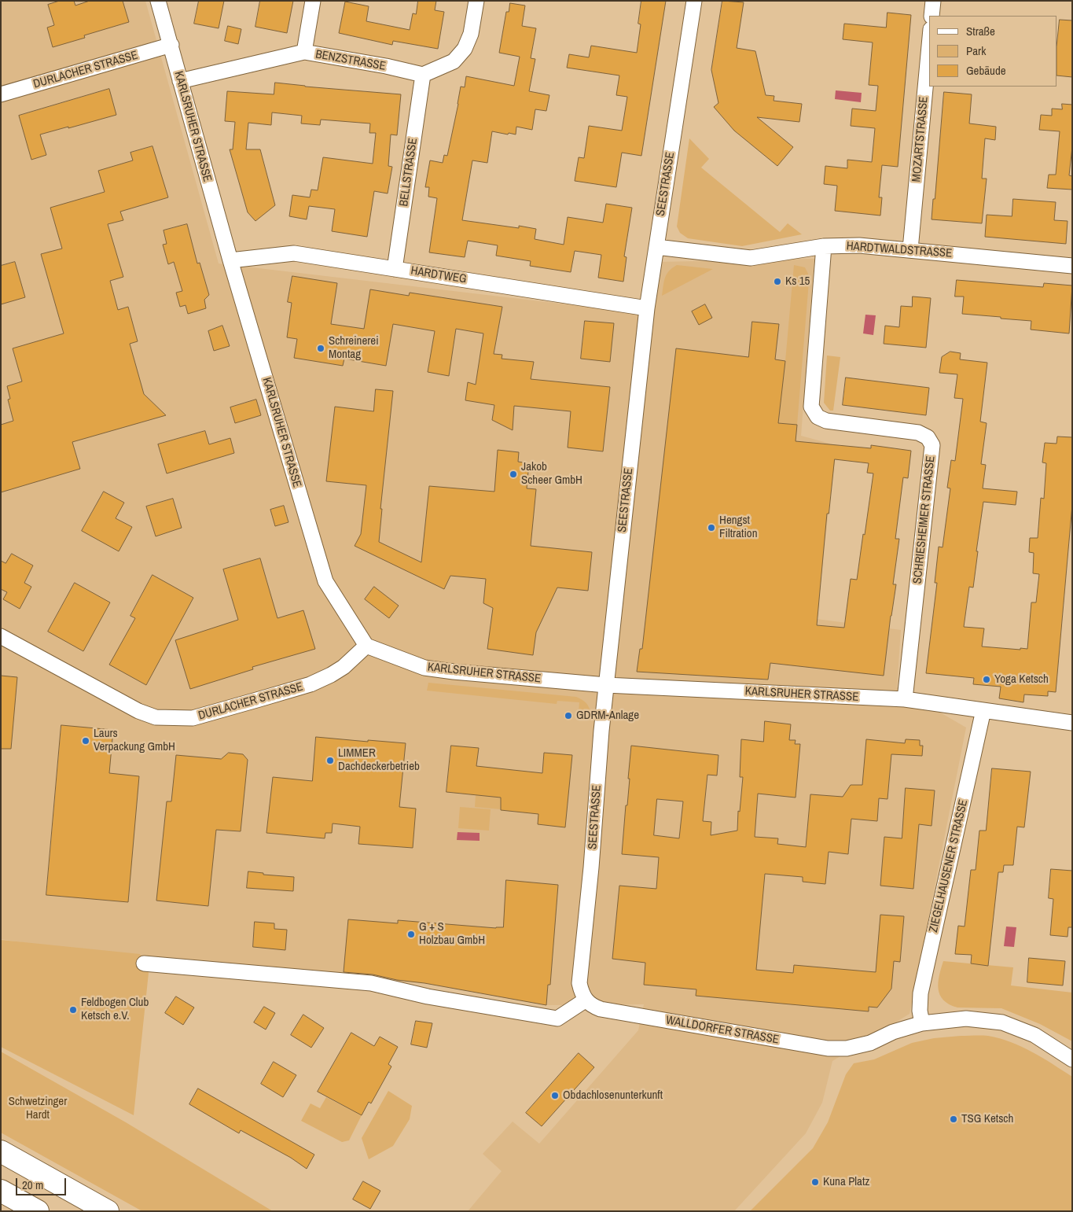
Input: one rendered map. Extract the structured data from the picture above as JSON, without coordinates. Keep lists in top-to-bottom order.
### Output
{
  "streets": {
    "street": [
      "BENZSTRASSE",
      "DURLACHER STRASSE",
      "KARLSRUHER STRASSE",
      "MOZARTSTRASSE",
      "BELLSTRASSE",
      "SEESTRASSE",
      "HARDTWALDSTRASSE",
      "HARDTWEG",
      "SCHRIESHEIMER STRASSE",
      "ZIEGELHAUSENER STRASSE",
      "WALLDORFER STRASSE"
    ]
  },
  "crossings": [
    ["BENZSTRASSE", "KARLSRUHER STRASSE"],
    ["BENZSTRASSE", "BELLSTRASSE"],
    ["DURLACHER STRASSE", "KARLSRUHER STRASSE"],
    ["KARLSRUHER STRASSE", "SEESTRASSE"],
    ["KARLSRUHER STRASSE", "HARDTWEG"],
    ["KARLSRUHER STRASSE", "SCHRIESHEIMER STRASSE"],
    ["KARLSRUHER STRASSE", "ZIEGELHAUSENER STRASSE"],
    ["MOZARTSTRASSE", "HARDTWALDSTRASSE"],
    ["BELLSTRASSE", "HARDTWEG"],
    ["SEESTRASSE", "HARDTWALDSTRASSE"],
    ["SEESTRASSE", "HARDTWEG"],
    ["SEESTRASSE", "WALLDORFER STRASSE"],
    ["HARDTWALDSTRASSE", "SCHRIESHEIMER STRASSE"],
    ["ZIEGELHAUSENER STRASSE", "WALLDORFER STRASSE"]
  ],
  "parks": ["Schwetzinger Hardt"],
  "places": [
    "Ks 15",
    "Schreinerei Montag",
    "Jakob Scheer GmbH",
    "Hengst Filtration",
    "Yoga Ketsch",
    "GDRM-Anlage",
    "Laurs Verpackung GmbH",
    "LIMMER Dachdeckerbetrieb",
    "G + S Holzbau GmbH",
    "Feldbogen Club Ketsch e.V.",
    "Obdachlosenunterkunft",
    "TSG Ketsch",
    "Kuna Platz"
  ],
  "legend": ["Straße", "Park", "Gebäude"],
  "scale_bar": "20 m"
}
